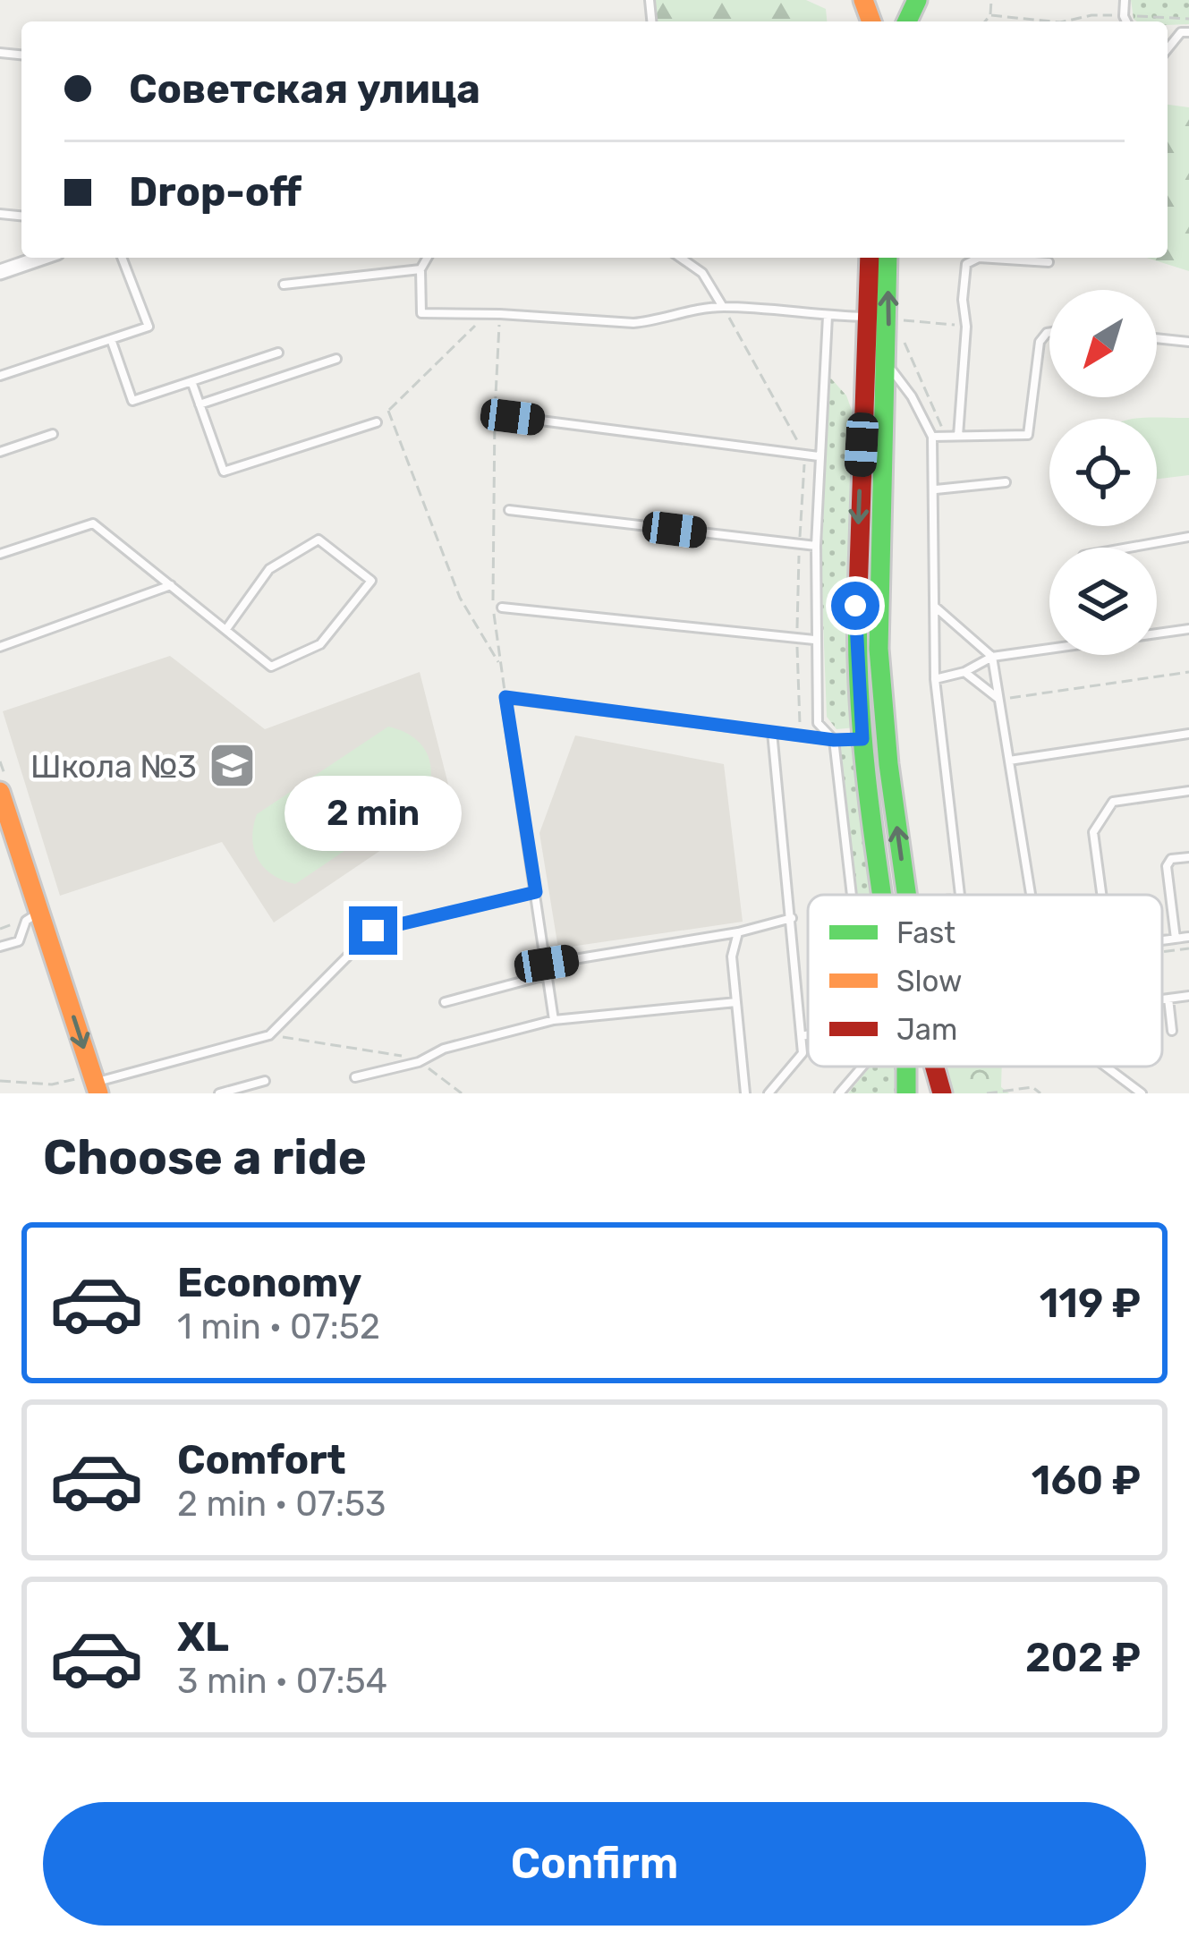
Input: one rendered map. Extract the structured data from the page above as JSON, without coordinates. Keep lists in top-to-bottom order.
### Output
{
  "places": {
    "school or university": ["Школа №3"]
  },
  "legend": ["Fast", "Slow", "Jam"],
  "north": "bottom left",
  "page": {
    "banner": ["Советская улица", "Drop-off"],
    "bubble": "2 min",
    "heading": "Choose a ride",
    "list": [
      {
        "name": "Economy",
        "note": "1 min · 07:52",
        "value": "119 ₽"
      },
      {
        "name": "Comfort",
        "note": "2 min · 07:53",
        "value": "160 ₽"
      },
      {
        "name": "XL",
        "note": "3 min · 07:54",
        "value": "202 ₽"
      }
    ],
    "buttons": "Confirm"
  }
}
